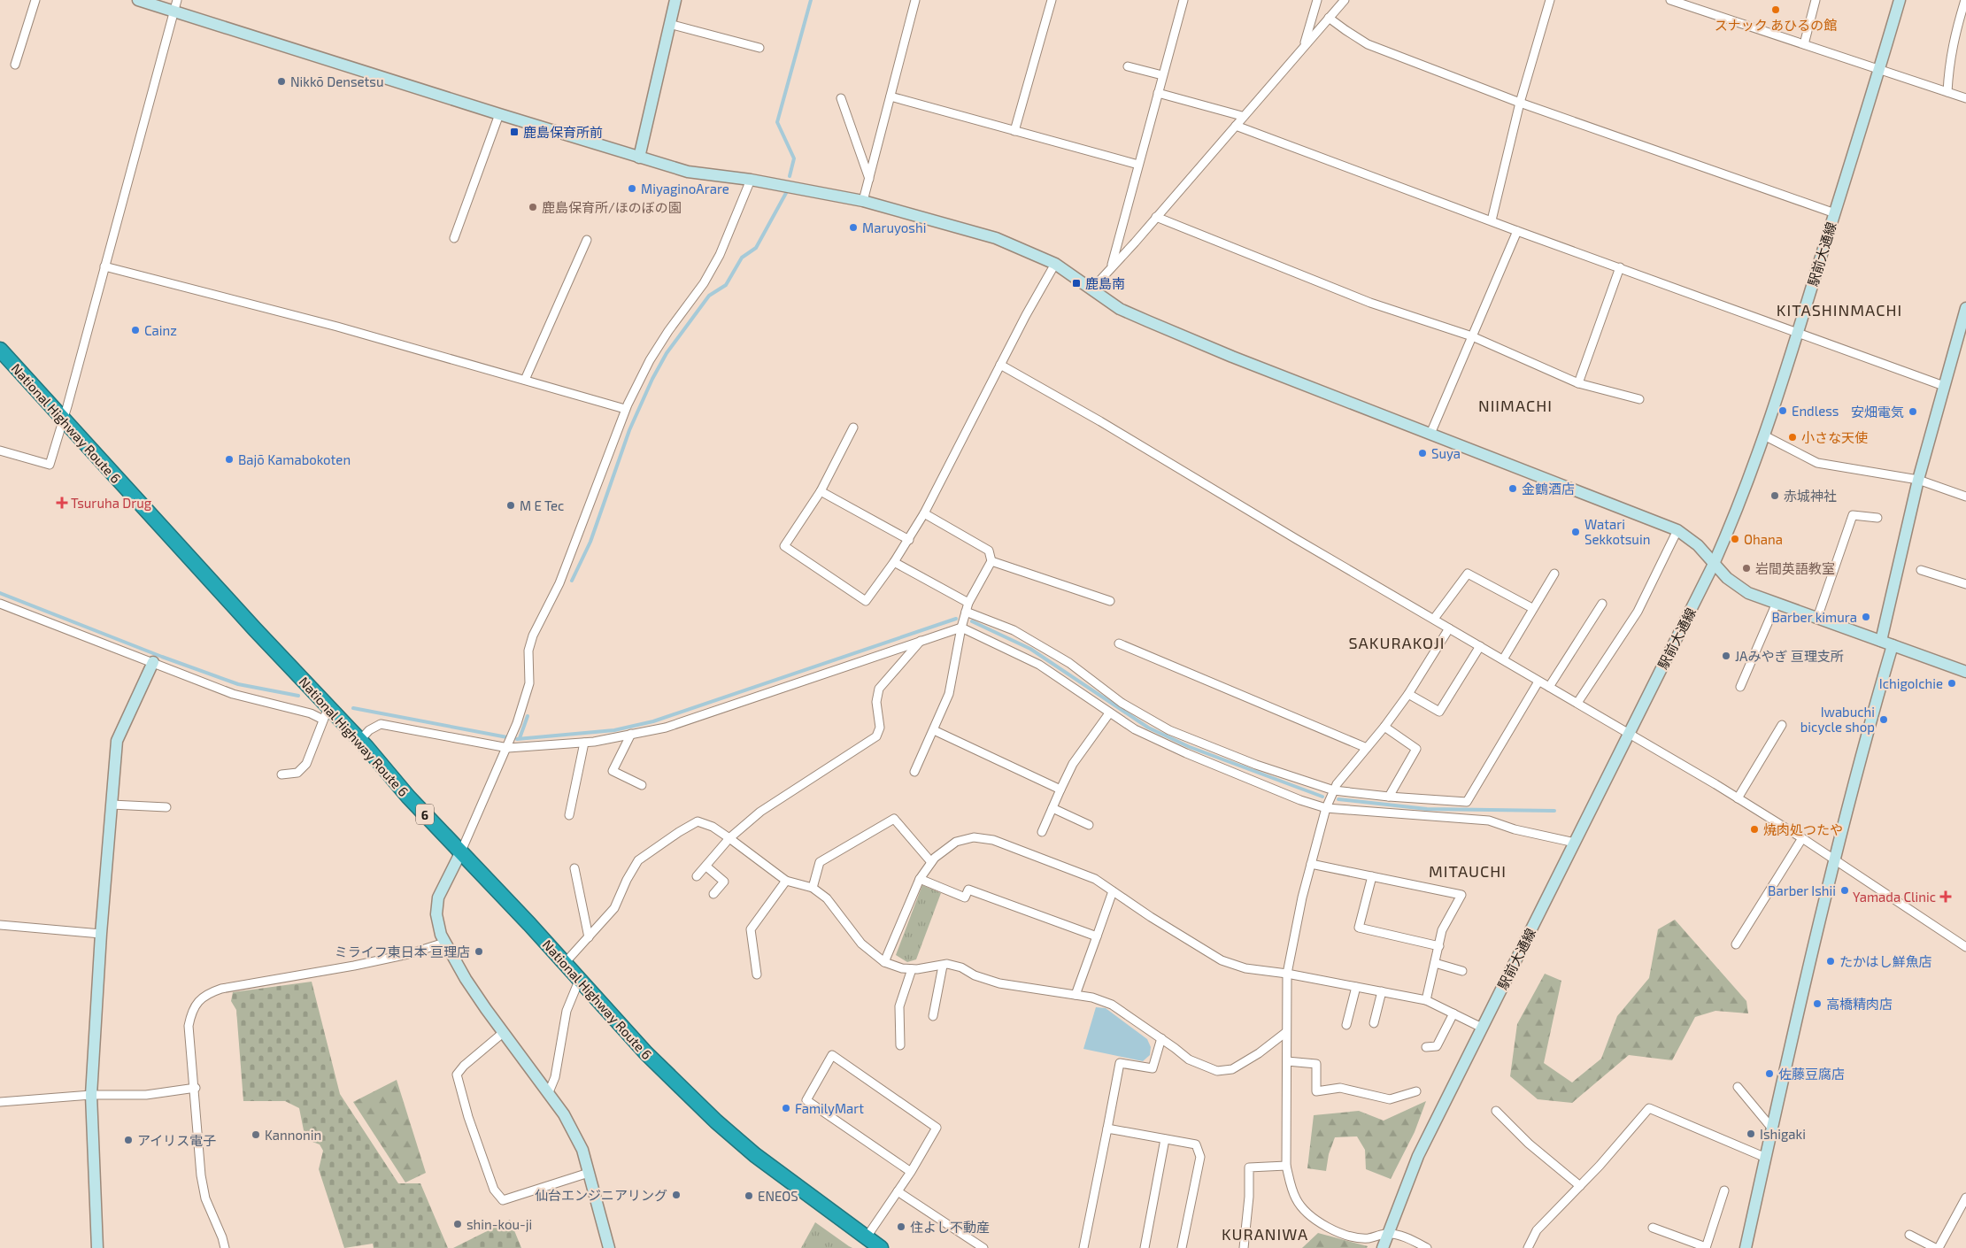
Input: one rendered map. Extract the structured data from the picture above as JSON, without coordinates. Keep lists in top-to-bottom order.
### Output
{
  "streets": {
    "highway": ["National Highway Route 6", "6"],
    "street": ["駅前大通線"]
  },
  "districts": [
    "KITASHINMACHI",
    "NIIMACHI",
    "SAKURAKOJI",
    "MITAUCHI",
    "KURANIWA"
  ],
  "places": {
    "other": [
      "スナック あひるの館",
      "Nikkō Densetsu",
      "MiyaginoArare",
      "鹿島保育所/ほのぼの園",
      "Maruyoshi",
      "Cainz",
      "Endless",
      "安畑電気",
      "小さな天使",
      "Suya",
      "Bajō Kamabokoten",
      "金鶴酒店",
      "赤城神社",
      "M E Tec",
      "Watari Sekkotsuin",
      "Ohana",
      "岩間英語教室",
      "Barber kimura",
      "JAみやぎ 亘理支所",
      "IchigoIchie",
      "Iwabuchi bicycle shop",
      "焼肉処つたや",
      "Barber Ishii",
      "ミライフ東日本 亘理店",
      "たかはし鮮魚店",
      "高橋精肉店",
      "佐藤豆腐店",
      "FamilyMart",
      "Ishigaki",
      "Kannonin",
      "アイリス電子",
      "仙台エンジニアリング",
      "ENEOS",
      "shin-kou-ji",
      "住よし不動産"
    ],
    "transit": ["鹿島保育所前", "鹿島南"],
    "health": ["Tsuruha Drug", "Yamada Clinic"]
  }
}
